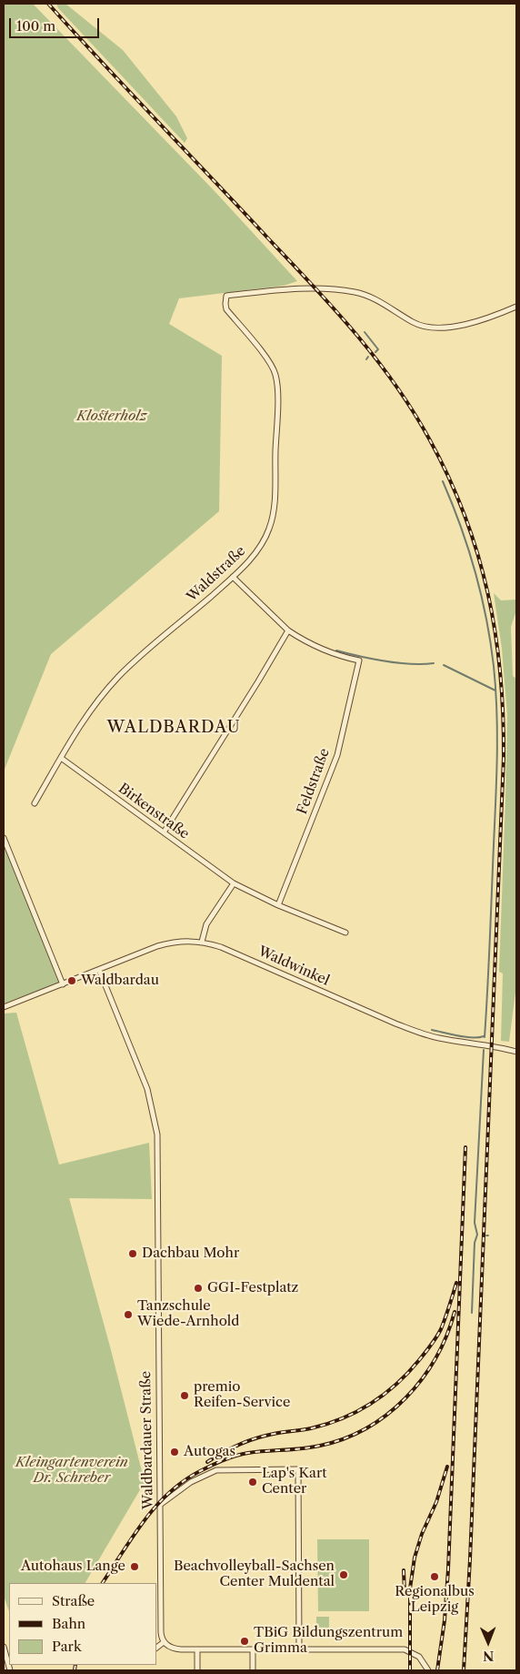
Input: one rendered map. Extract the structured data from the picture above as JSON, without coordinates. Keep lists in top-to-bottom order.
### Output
{
  "streets": {
    "street": [
      "Waldstraße",
      "Feldstraße",
      "Birkenstraße",
      "Waldwinkel",
      "Waldbardauer Straße"
    ]
  },
  "crossings": [
    ["Waldstraße", "Birkenstraße"],
    ["Feldstraße", "Birkenstraße"],
    ["Waldwinkel", "Waldbardauer Straße"]
  ],
  "districts": ["WALDBARDAU"],
  "parks": ["Klosterholz", "Kleingartenverein Dr. Schreber"],
  "places": [
    "Waldbardau",
    "Dachbau Mohr",
    "GGI-Festplatz",
    "Tanzschule Wiede-Arnhold",
    "premio Reifen-Service",
    "Autogas",
    "Lap's Kart Center",
    "Autohaus Lange",
    "Beachvolleyball-Sachsen Center Muldental",
    "Regionalbus Leipzig",
    "TBiG Bildungszentrum Grimma"
  ],
  "legend": ["Straße", "Bahn", "Park"],
  "scale_bar": "100 m",
  "north": "bottom"
}
